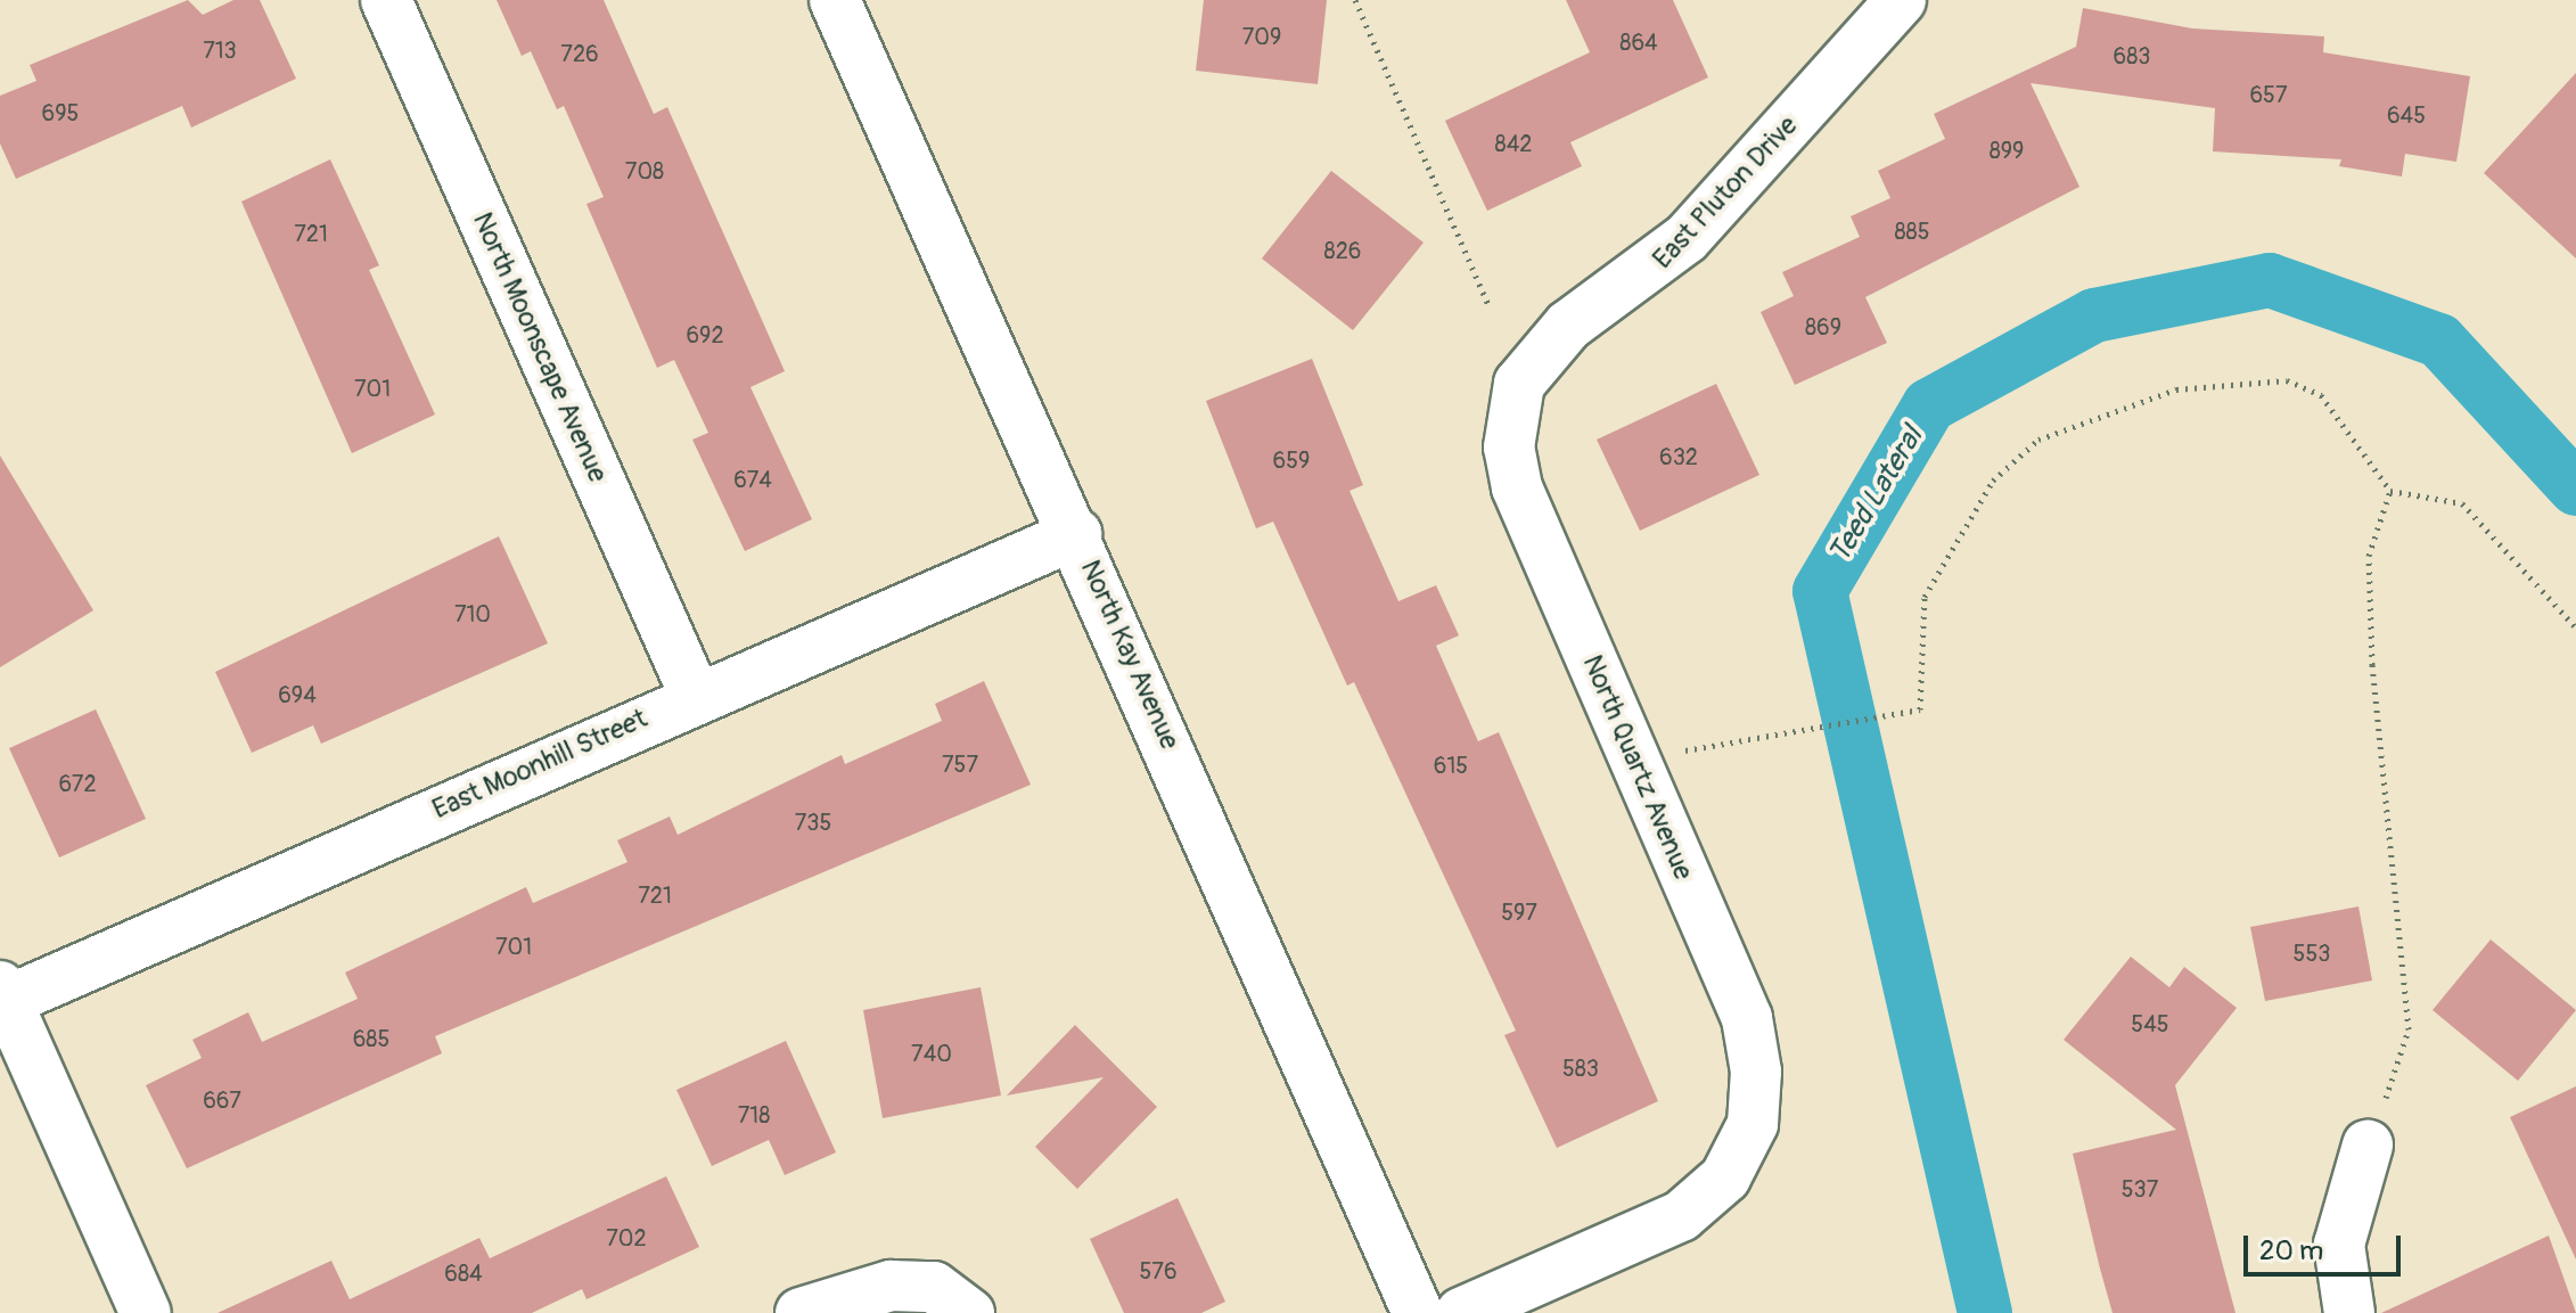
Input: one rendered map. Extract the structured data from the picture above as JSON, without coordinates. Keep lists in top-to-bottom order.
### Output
{
  "streets": {
    "street": [
      "East Pluton Drive",
      "North Moonscape Avenue",
      "North Kay Avenue",
      "East Moonhill Street",
      "North Quartz Avenue"
    ]
  },
  "crossings": [
    ["East Pluton Drive", "North Quartz Avenue"],
    ["North Moonscape Avenue", "East Moonhill Street"],
    ["North Kay Avenue", "East Moonhill Street"]
  ],
  "water": ["Teed Lateral"],
  "house_numbers": [
    "709",
    "864",
    "713",
    "726",
    "683",
    "657",
    "695",
    "645",
    "842",
    "899",
    "708",
    "885",
    "721",
    "826",
    "869",
    "692",
    "701",
    "632",
    "659",
    "674",
    "710",
    "694",
    "757",
    "615",
    "672",
    "735",
    "721",
    "597",
    "701",
    "553",
    "545",
    "685",
    "740",
    "583",
    "667",
    "718",
    "537",
    "702",
    "576",
    "684"
  ],
  "scale_bar": "20 m"
}
